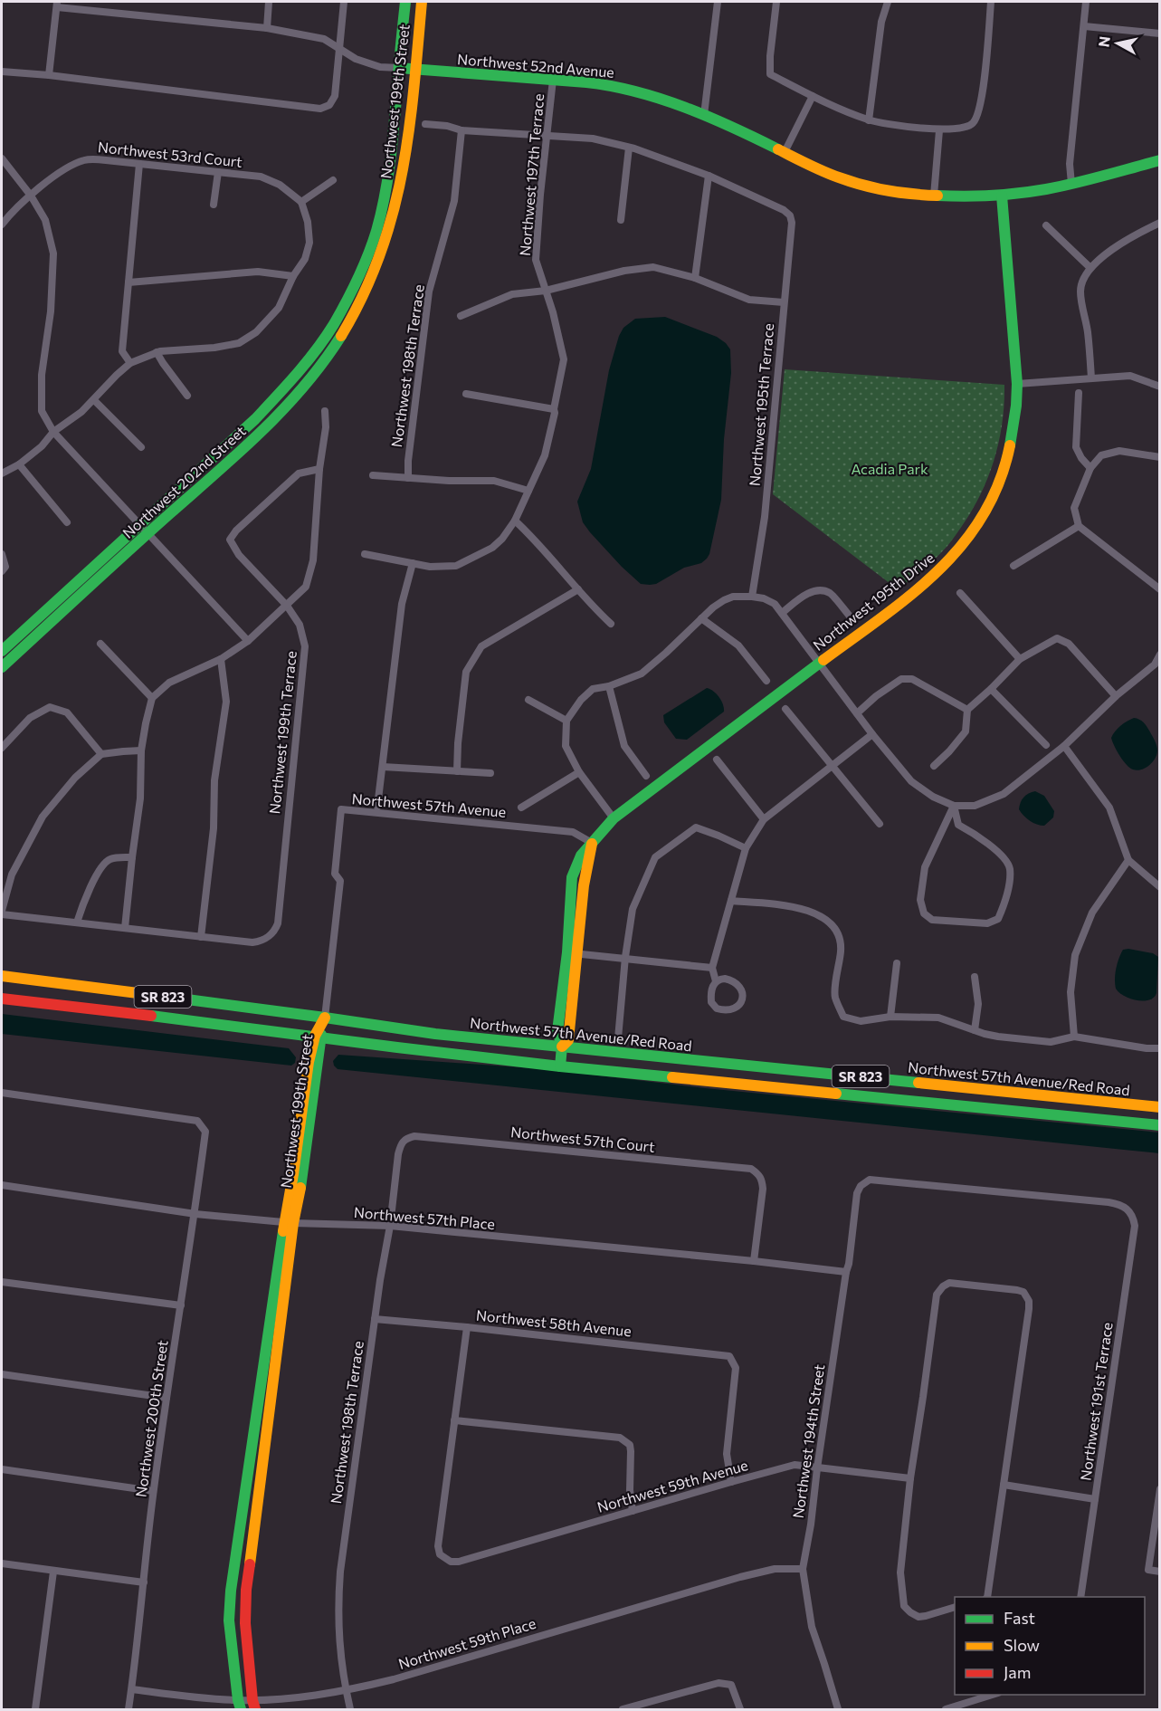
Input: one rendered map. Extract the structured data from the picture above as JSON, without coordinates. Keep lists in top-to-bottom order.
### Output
{
  "streets": {
    "main road": [
      "Northwest 52nd Avenue",
      "Northwest 199th Street",
      "Northwest 202nd Street",
      "Northwest 195th Drive",
      "SR 823",
      "Northwest 57th Avenue/Red Road"
    ],
    "street": [
      "Northwest 53rd Court",
      "Northwest 197th Terrace",
      "Northwest 198th Terrace",
      "Northwest 195th Terrace",
      "Northwest 199th Terrace",
      "Northwest 57th Avenue",
      "Northwest 57th Court",
      "Northwest 57th Place",
      "Northwest 58th Avenue",
      "Northwest 191st Terrace",
      "Northwest 200th Street",
      "Northwest 194th Street",
      "Northwest 59th Avenue",
      "Northwest 59th Place"
    ]
  },
  "crossings": [
    ["Northwest 52nd Avenue", "Northwest 199th Street"],
    ["Northwest 52nd Avenue", "Northwest 197th Terrace"],
    ["Northwest 52nd Avenue", "Northwest 195th Drive"],
    ["Northwest 199th Street", "Northwest 202nd Street"],
    ["Northwest 199th Street", "Northwest 57th Avenue"],
    ["Northwest 199th Street", "SR 823"],
    ["Northwest 199th Street", "Northwest 57th Avenue/Red Road"],
    ["Northwest 199th Street", "Northwest 57th Place"],
    ["Northwest 199th Street", "Northwest 59th Place"],
    ["Northwest 198th Terrace", "Northwest 57th Court"],
    ["Northwest 198th Terrace", "Northwest 57th Place"],
    ["Northwest 198th Terrace", "Northwest 58th Avenue"],
    ["Northwest 198th Terrace", "Northwest 59th Place"],
    ["Northwest 195th Drive", "Northwest 57th Avenue"],
    ["Northwest 195th Drive", "SR 823"],
    ["Northwest 195th Drive", "Northwest 57th Avenue/Red Road"],
    ["Northwest 57th Avenue", "Northwest 57th Avenue/Red Road"],
    ["Northwest 57th Court", "Northwest 57th Place"],
    ["Northwest 57th Place", "Northwest 200th Street"],
    ["Northwest 57th Place", "Northwest 194th Street"],
    ["Northwest 58th Avenue", "Northwest 59th Avenue"],
    ["Northwest 191st Terrace", "Northwest 194th Street"],
    ["Northwest 200th Street", "Northwest 59th Place"],
    ["Northwest 194th Street", "Northwest 59th Avenue"],
    ["Northwest 194th Street", "Northwest 59th Place"]
  ],
  "parks": ["Acadia Park"],
  "legend": ["Fast", "Slow", "Jam"],
  "north": "left"
}
